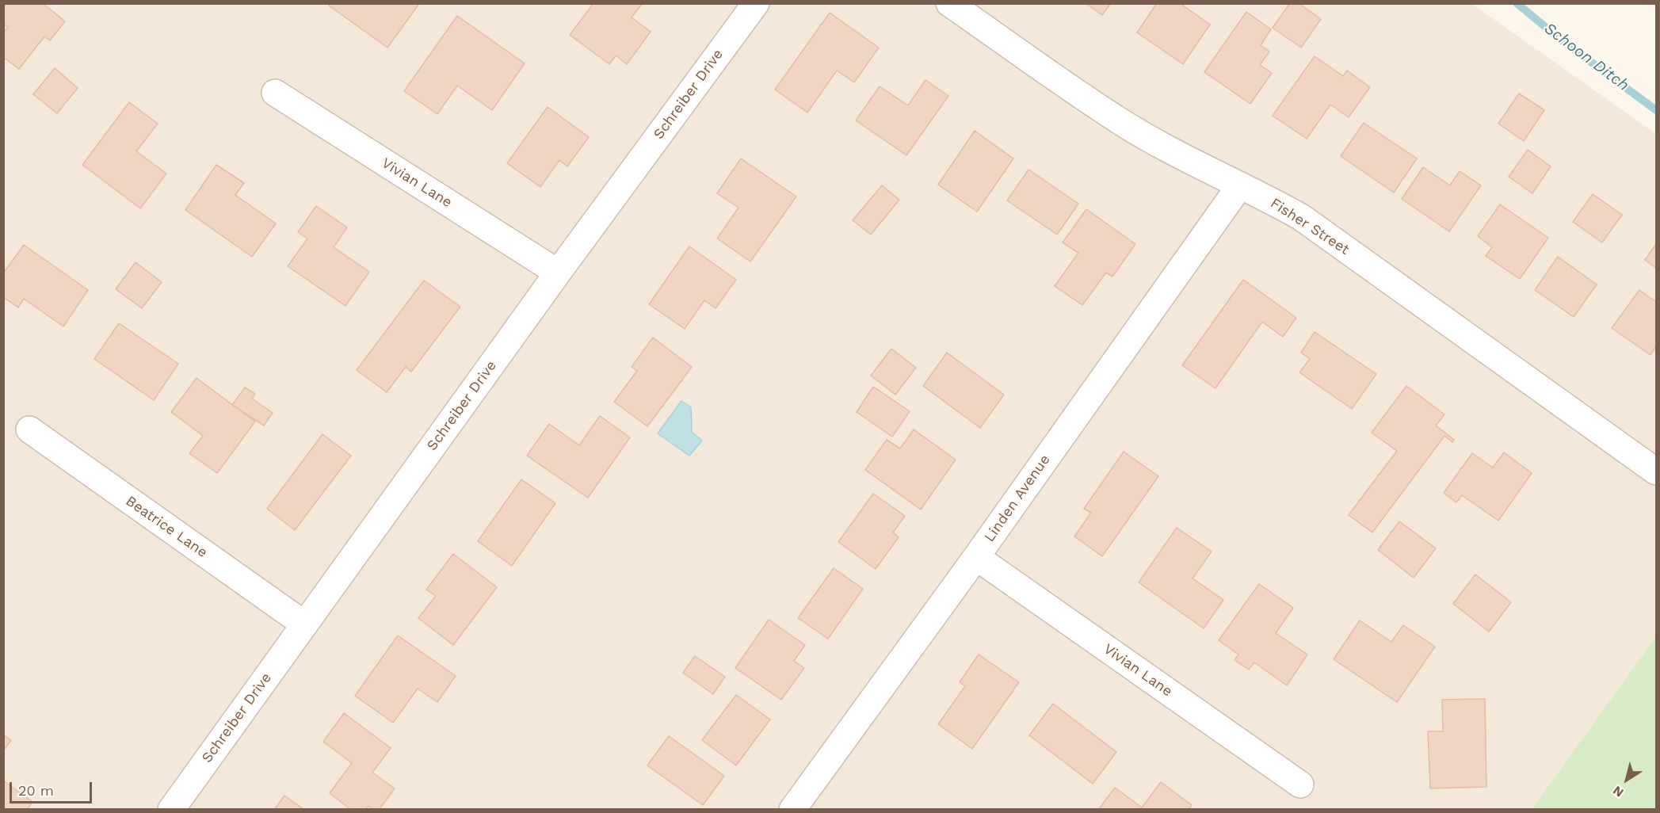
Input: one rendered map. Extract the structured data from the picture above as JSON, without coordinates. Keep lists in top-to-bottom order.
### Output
{
  "streets": {
    "street": [
      "Schreiber Drive",
      "Vivian Lane",
      "Fisher Street",
      "Linden Avenue",
      "Beatrice Lane"
    ]
  },
  "crossings": [
    ["Schreiber Drive", "Vivian Lane"],
    ["Schreiber Drive", "Beatrice Lane"],
    ["Vivian Lane", "Linden Avenue"],
    ["Fisher Street", "Linden Avenue"]
  ],
  "water": ["Schoon Ditch"],
  "scale_bar": "20 m",
  "north": "bottom left"
}
